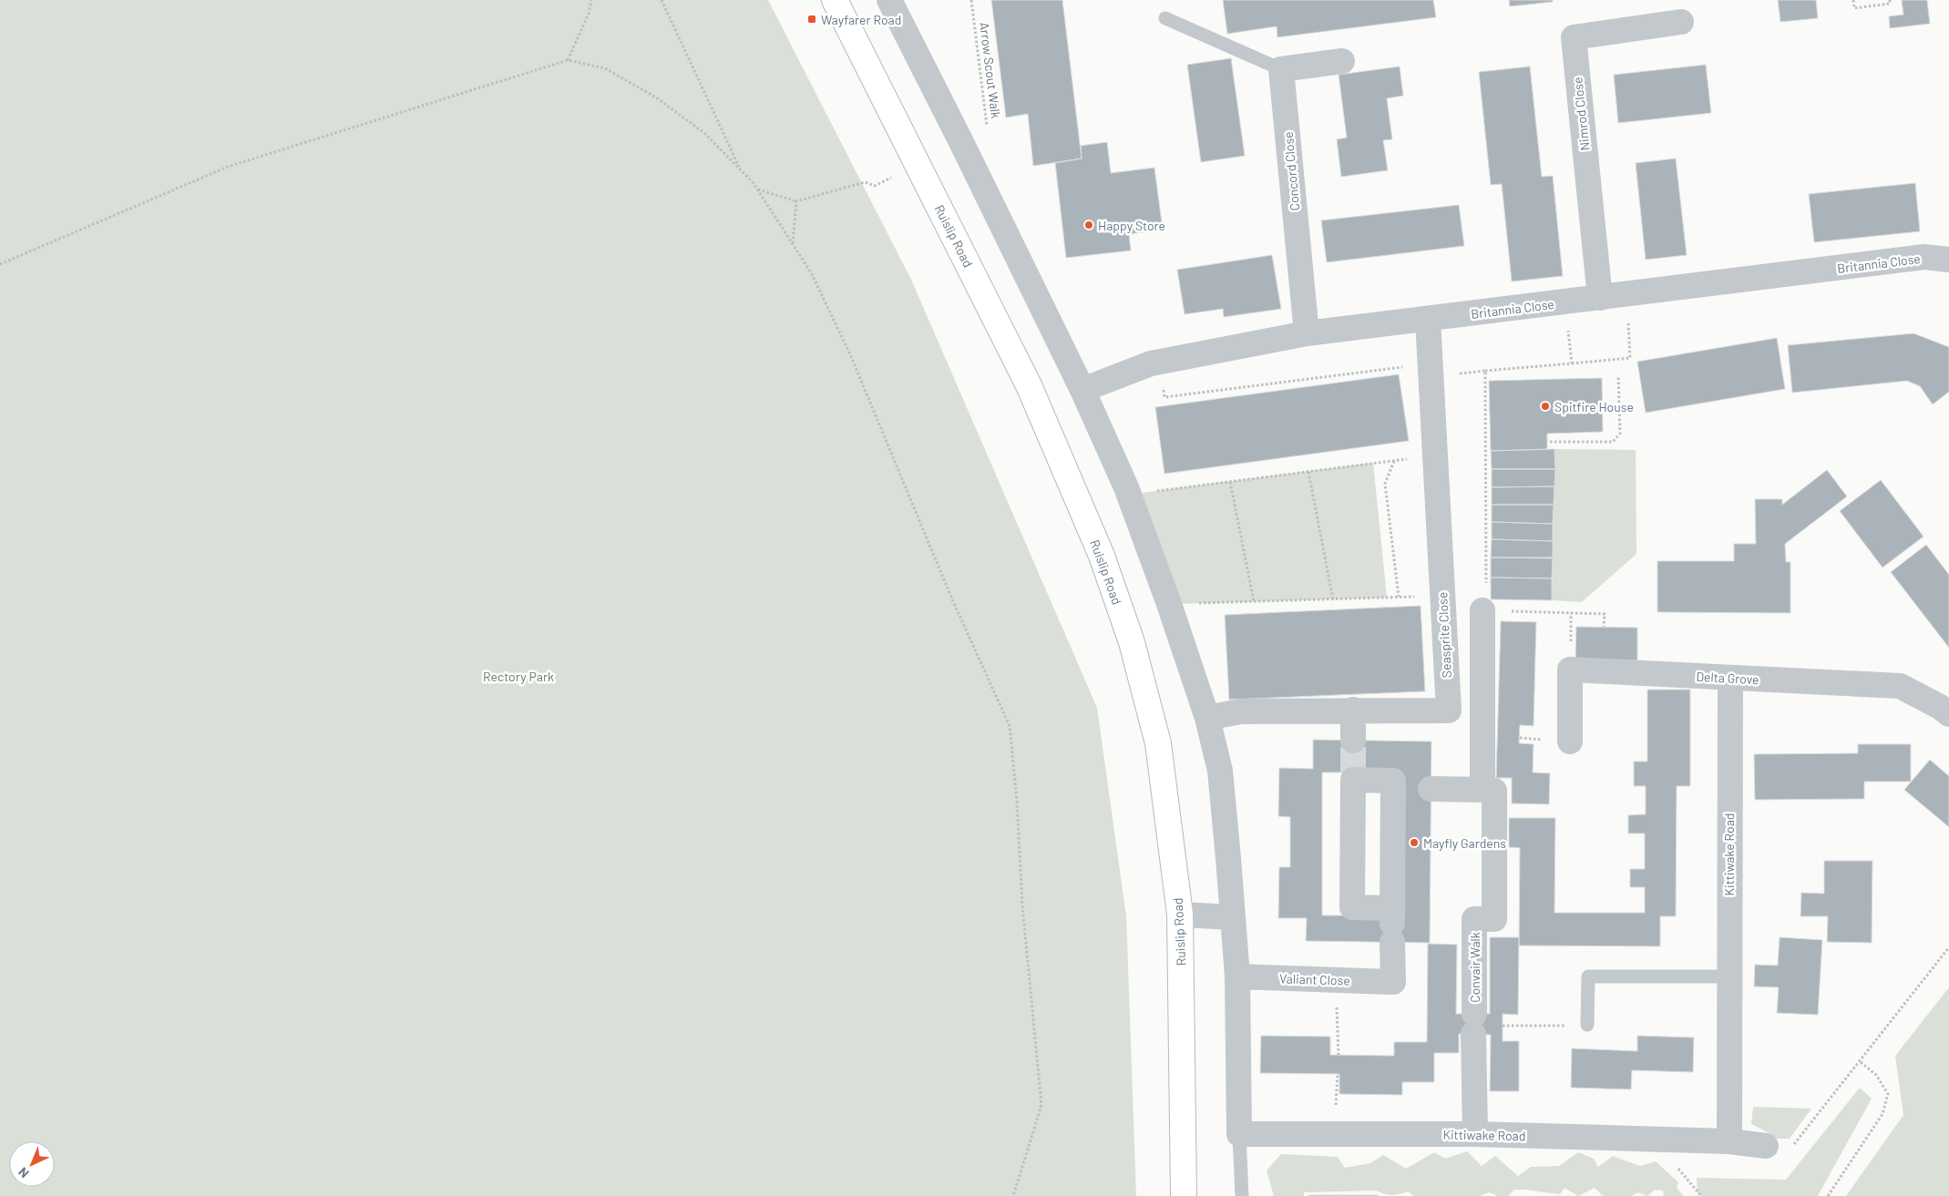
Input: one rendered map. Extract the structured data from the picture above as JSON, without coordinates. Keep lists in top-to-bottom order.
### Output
{
  "streets": {
    "main road": ["Ruislip Road"],
    "street": [
      "Nimrod Close",
      "Concord Close",
      "Britannia Close",
      "Seasprite Close",
      "Delta Grove",
      "Kittiwake Road",
      "Convair Walk",
      "Valiant Close"
    ],
    "path": ["Arrow Scout Walk"]
  },
  "crossings": [
    ["Nimrod Close", "Britannia Close"],
    ["Concord Close", "Britannia Close"],
    ["Britannia Close", "Seasprite Close"],
    ["Delta Grove", "Kittiwake Road"],
    ["Kittiwake Road", "Convair Walk"]
  ],
  "parks": ["Rectory Park"],
  "places": {
    "transit": ["Wayfarer Road"],
    "other": ["Happy Store", "Spitfire House", "Mayfly Gardens"]
  },
  "north": "bottom left"
}
